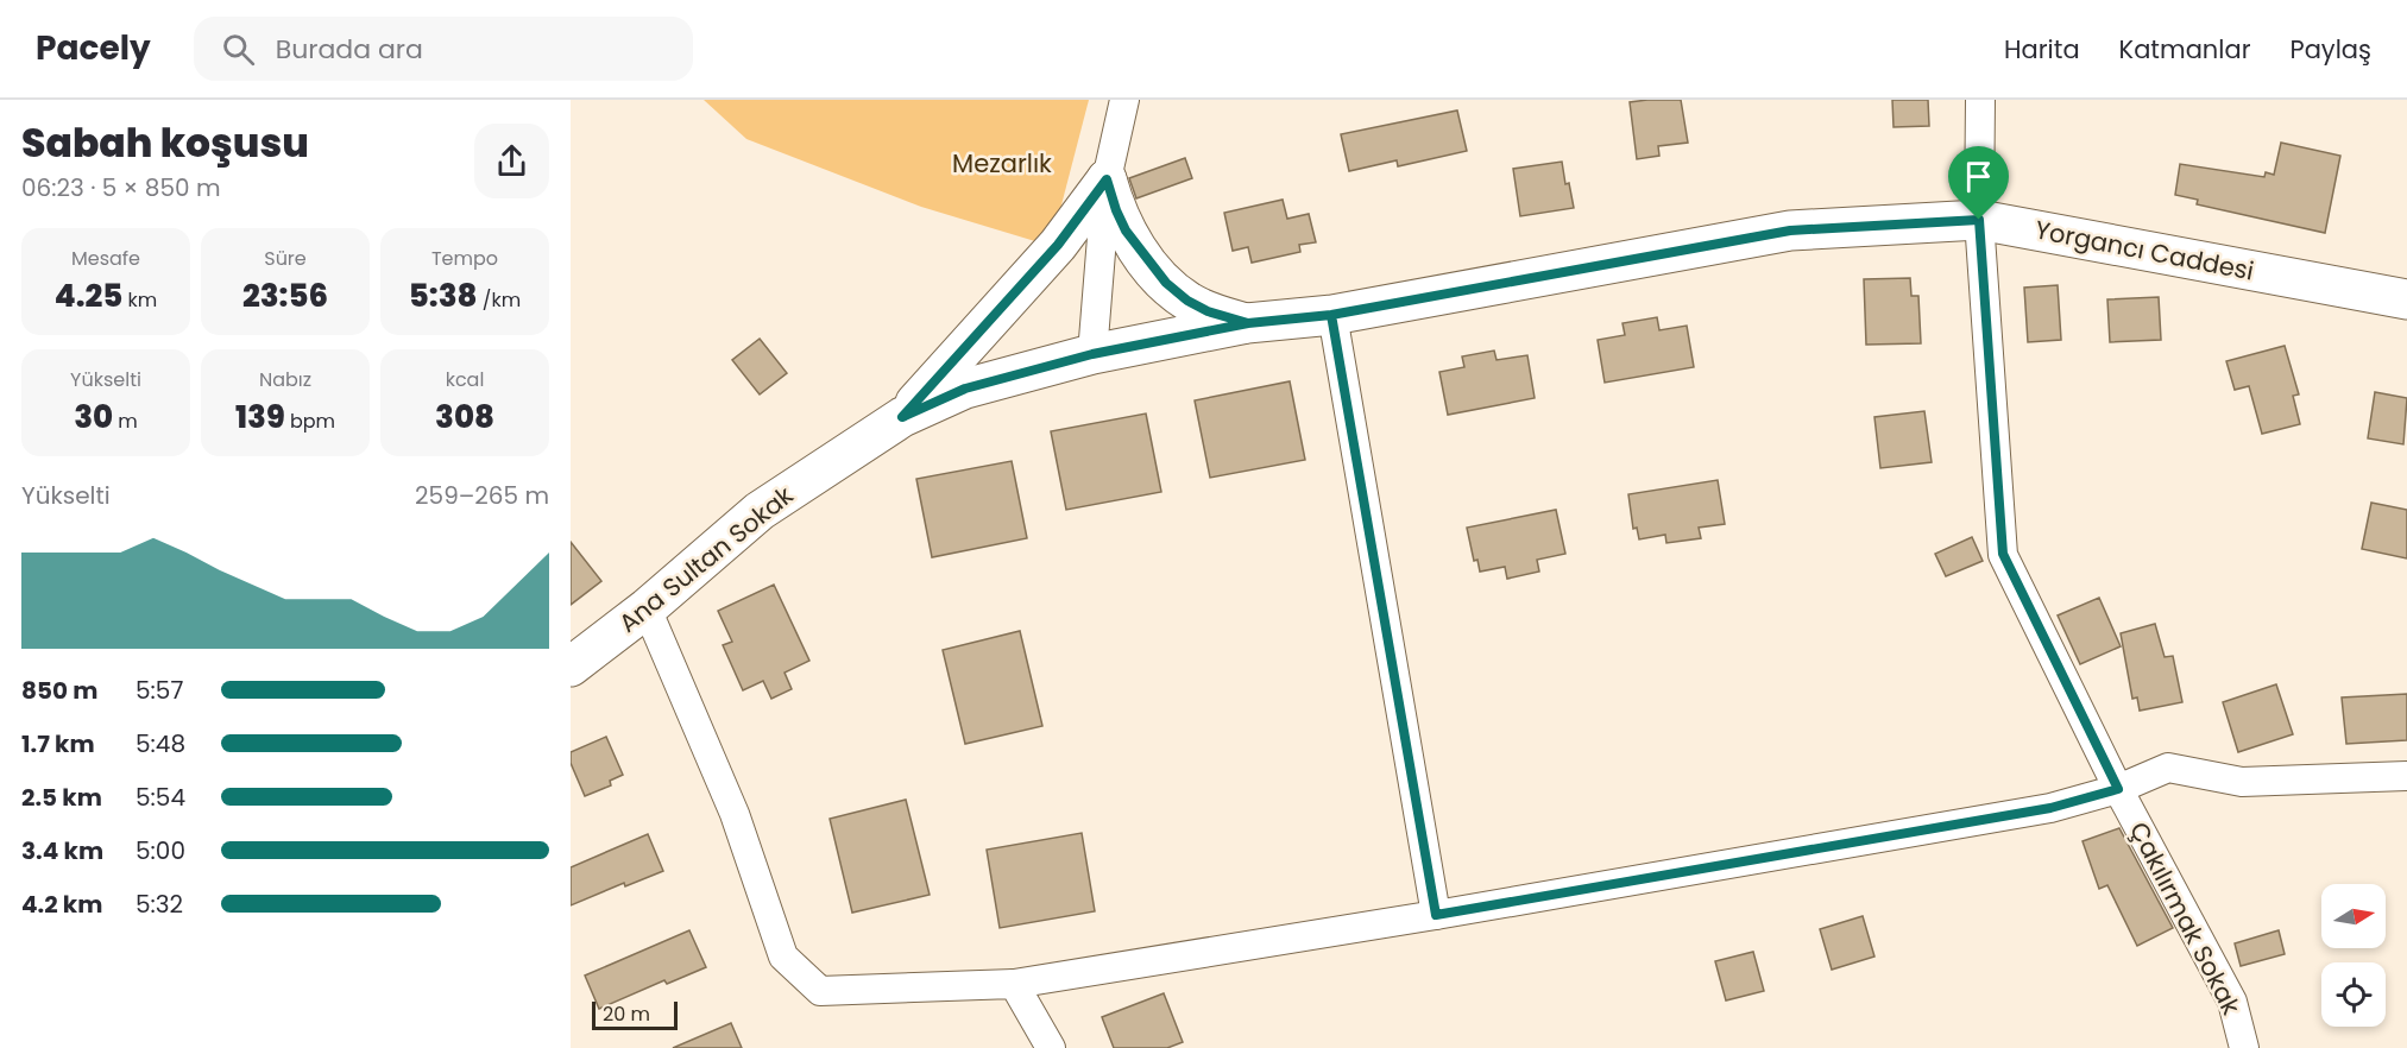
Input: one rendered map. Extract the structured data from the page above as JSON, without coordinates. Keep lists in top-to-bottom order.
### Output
{
  "streets": {
    "street": ["Yorgancı Caddesi", "Ana Sultan Sokak", "Çakılırmak Sokak"]
  },
  "crossings": [
    ["Yorgancı Caddesi", "Ana Sultan Sokak"],
    ["Yorgancı Caddesi", "Çakılırmak Sokak"]
  ],
  "parks": ["Mezarlık"],
  "scale_bar": "20 m",
  "north": "right",
  "page": {
    "header": "Pacely",
    "search": "Burada ara",
    "nav": ["Harita", "Katmanlar", "Paylaş"],
    "heading": ["Sabah koşusu", "06:23 · 5 × 850 m"],
    "stats": [
      ["Mesafe", "4.25 km"],
      ["Süre", "23:56"],
      ["Tempo", "5:38 /km"],
      ["Yükselti", "30 m"],
      ["Nabız", "139 bpm"],
      ["kcal", "308"]
    ],
    "chart": ["Yükselti", "259–265 m"],
    "list": [
      {
        "name": "850 m",
        "note": "5:57"
      },
      {
        "name": "1.7 km",
        "note": "5:48"
      },
      {
        "name": "2.5 km",
        "note": "5:54"
      },
      {
        "name": "3.4 km",
        "note": "5:00"
      },
      {
        "name": "4.2 km",
        "note": "5:32"
      }
    ],
    "scale": "20 m"
  }
}
